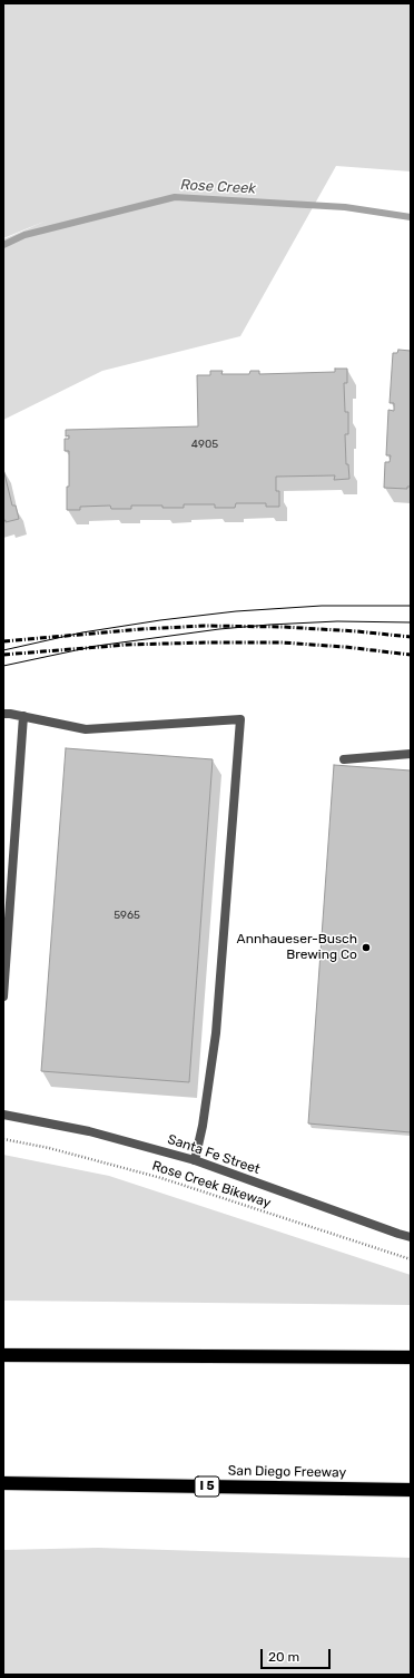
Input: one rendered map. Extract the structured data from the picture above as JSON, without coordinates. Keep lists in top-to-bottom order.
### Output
{
  "streets": {
    "highway": ["San Diego Freeway", "I 5"],
    "street": ["Santa Fe Street"],
    "path": ["Rose Creek Bikeway"]
  },
  "water": ["Rose Creek"],
  "places": ["Annhaueser-Busch Brewing Co"],
  "house_numbers": ["4905", "5965"],
  "scale_bar": "20 m"
}
